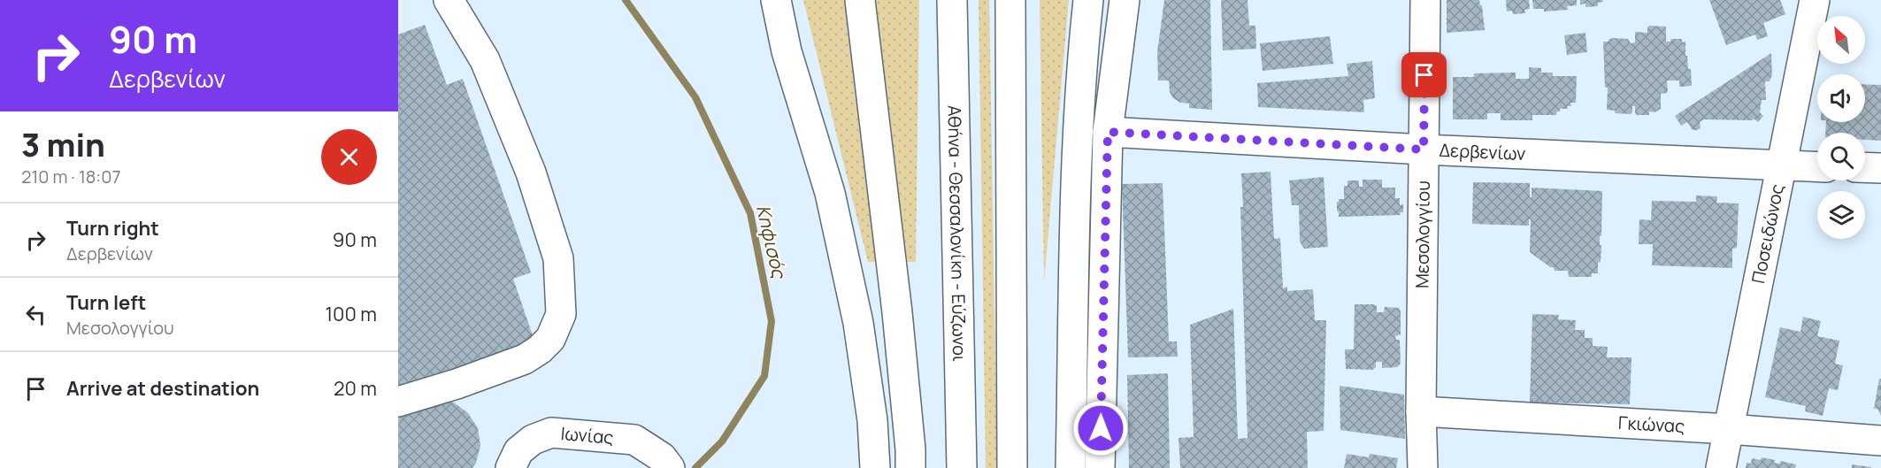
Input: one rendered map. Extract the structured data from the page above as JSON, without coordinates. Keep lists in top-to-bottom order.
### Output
{
  "streets": {
    "main road": [
      "Δερβενίων",
      "Ποσειδώνος",
      "Αθήνα - Θεσσαλονίκη - Εύζωνοι",
      "Μεσολογγίου",
      "Γκιώνας",
      "Ιωνίας"
    ]
  },
  "crossings": [
    ["Δερβενίων", "Ποσειδώνος"],
    ["Δερβενίων", "Μεσολογγίου"],
    ["Ποσειδώνος", "Γκιώνας"],
    ["Μεσολογγίου", "Γκιώνας"]
  ],
  "water": ["Κηφισός"],
  "north": "top left",
  "page": {
    "turn": ["90 m", "Δερβενίων"],
    "heading": ["3 min", "210 m · 18:07"],
    "list": [
      {
        "name": "Turn right",
        "note": "Δερβενίων",
        "value": "90 m"
      },
      {
        "name": "Turn left",
        "note": "Μεσολογγίου",
        "value": "100 m"
      },
      {
        "name": "Arrive at destination",
        "value": "20 m"
      }
    ]
  }
}
